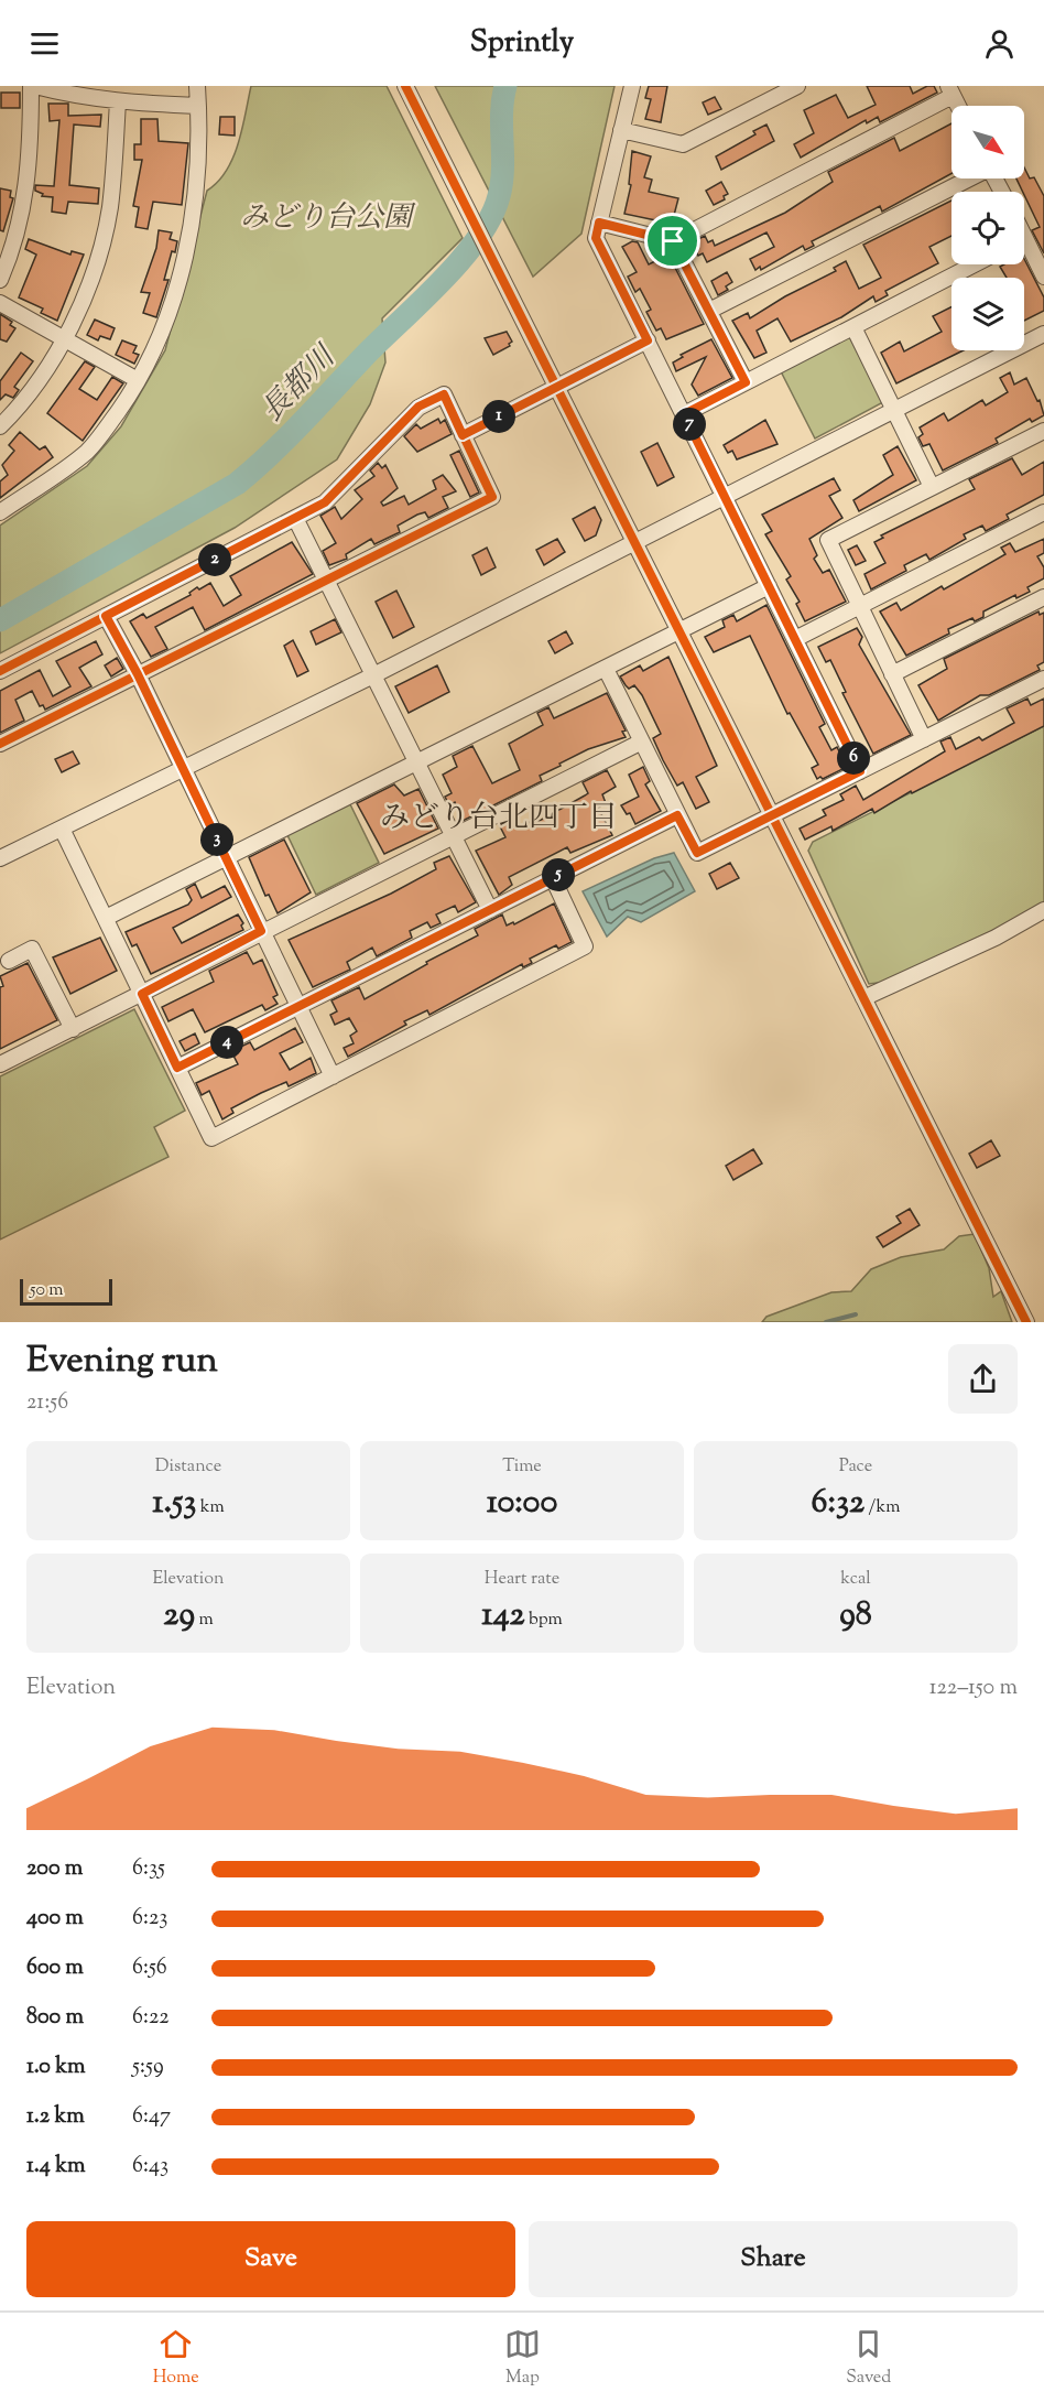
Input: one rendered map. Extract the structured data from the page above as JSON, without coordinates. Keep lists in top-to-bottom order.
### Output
{
  "districts": ["みどり台北四丁目"],
  "water": ["長都川"],
  "parks": ["みどり台公園"],
  "scale_bar": "50 m",
  "north": "bottom right",
  "page": {
    "header": "Sprintly",
    "pins": [
      "1",
      "7",
      "2",
      "6",
      "3",
      "5",
      "4"
    ],
    "scale": "50 m",
    "heading": ["Evening run", "21:56"],
    "stats": [
      ["Distance", "1.53 km"],
      ["Time", "10:00"],
      ["Pace", "6:32 /km"],
      ["Elevation", "29 m"],
      ["Heart rate", "142 bpm"],
      ["kcal", "98"]
    ],
    "chart": ["Elevation", "122–150 m"],
    "list": [
      {
        "name": "200 m",
        "note": "6:35"
      },
      {
        "name": "400 m",
        "note": "6:23"
      },
      {
        "name": "600 m",
        "note": "6:56"
      },
      {
        "name": "800 m",
        "note": "6:22"
      },
      {
        "name": "1.0 km",
        "note": "5:59"
      },
      {
        "name": "1.2 km",
        "note": "6:47"
      },
      {
        "name": "1.4 km",
        "note": "6:43"
      }
    ],
    "buttons": ["Save", "Share"],
    "tabs": ["Home", "Map", "Saved"]
  }
}
